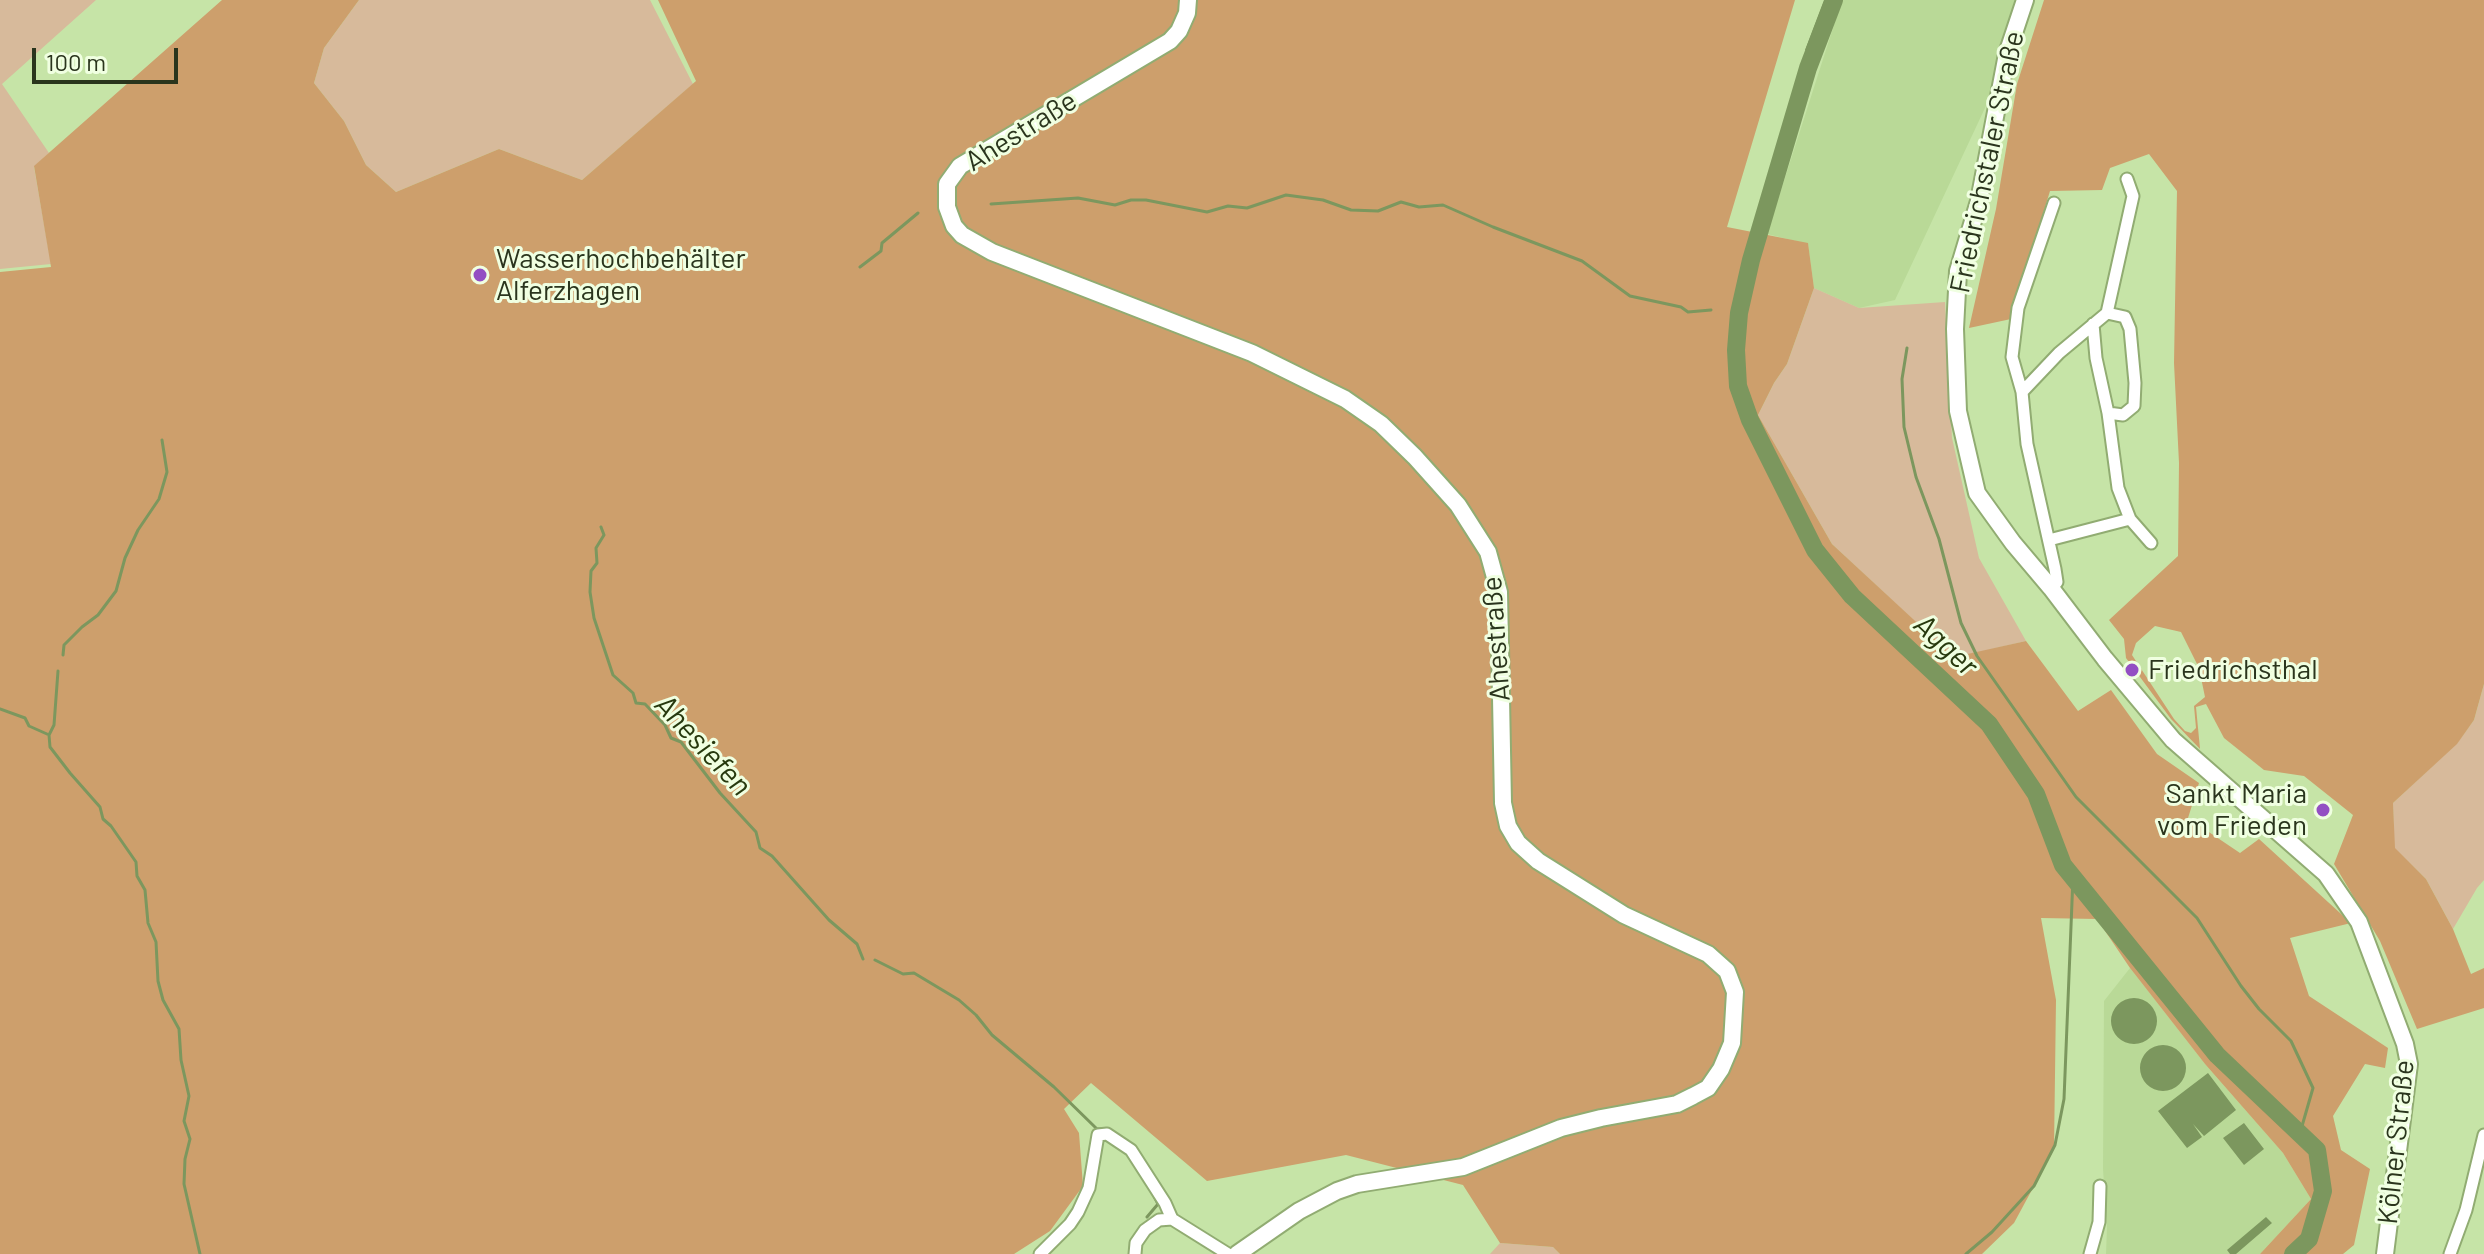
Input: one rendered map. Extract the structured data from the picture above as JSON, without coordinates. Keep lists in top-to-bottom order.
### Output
{
  "streets": {
    "main road": ["Ahestraße", "Friedrichstaler Straße", "Kölner Straße"]
  },
  "crossings": [
    ["Friedrichstaler Straße", "Kölner Straße"]
  ],
  "water": ["Agger", "Ahesiefen"],
  "places": ["Wasserhochbehälter Alferzhagen", "Friedrichsthal", "Sankt Maria vom Frieden"],
  "scale_bar": "100 m"
}
